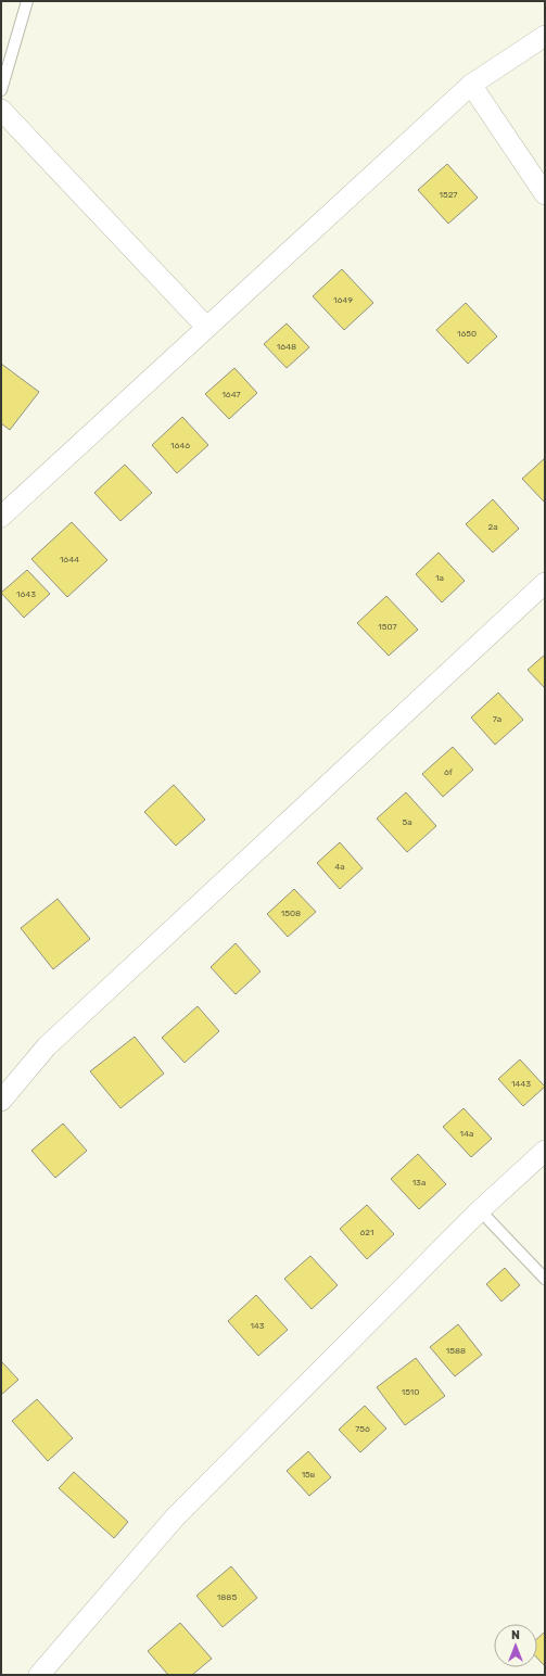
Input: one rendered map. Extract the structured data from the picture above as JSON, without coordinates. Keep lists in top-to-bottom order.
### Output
{
  "house_numbers": [
    "1527",
    "1649",
    "1650",
    "1648",
    "1647",
    "1646",
    "2а",
    "1644",
    "1а",
    "1643",
    "1507",
    "7а",
    "6f",
    "5а",
    "4а",
    "1508",
    "1443",
    "14а",
    "13а",
    "621",
    "143",
    "1588",
    "1510",
    "756",
    "15в",
    "1885"
  ],
  "north": "top"
}
